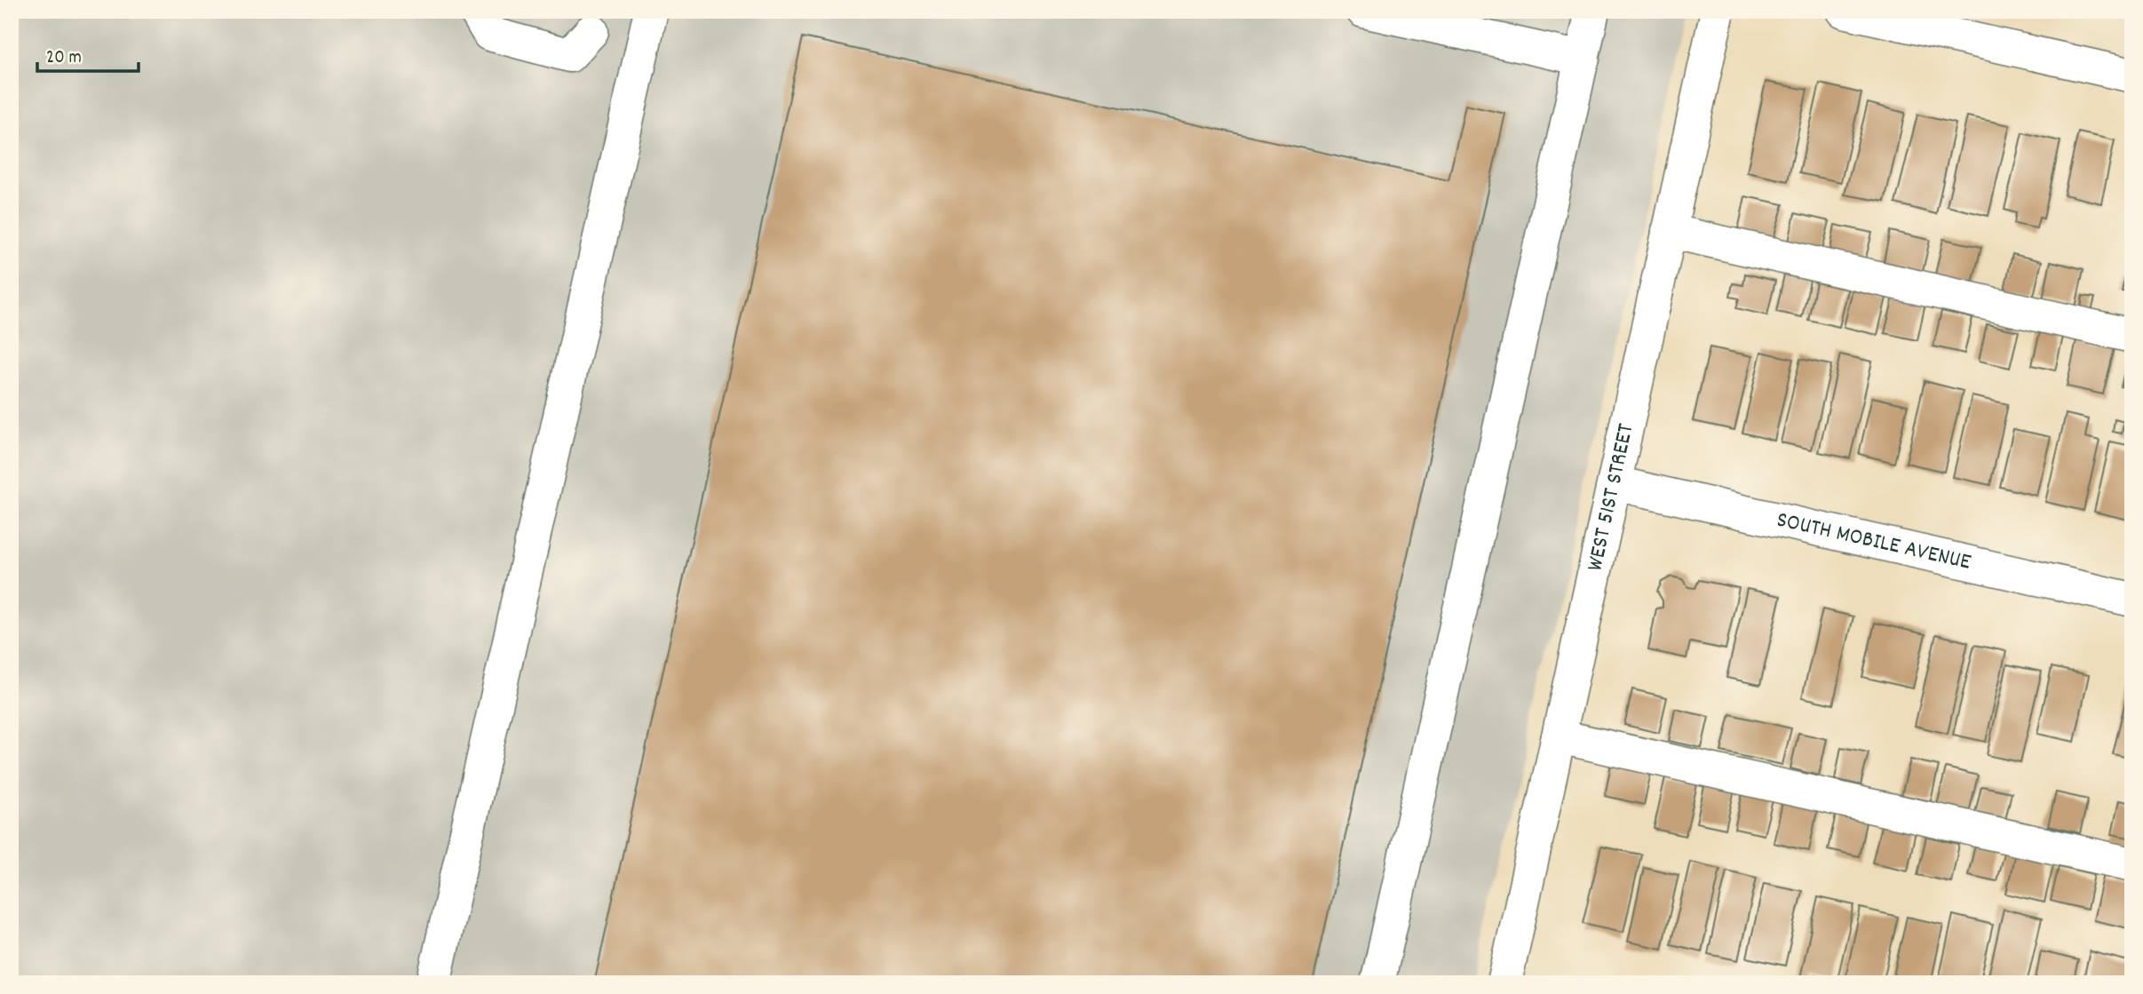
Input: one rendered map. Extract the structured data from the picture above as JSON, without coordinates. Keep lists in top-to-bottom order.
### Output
{
  "streets": {
    "street": ["WEST 51ST STREET", "SOUTH MOBILE AVENUE"]
  },
  "crossings": [
    ["WEST 51ST STREET", "SOUTH MOBILE AVENUE"]
  ],
  "scale_bar": "20 m"
}
